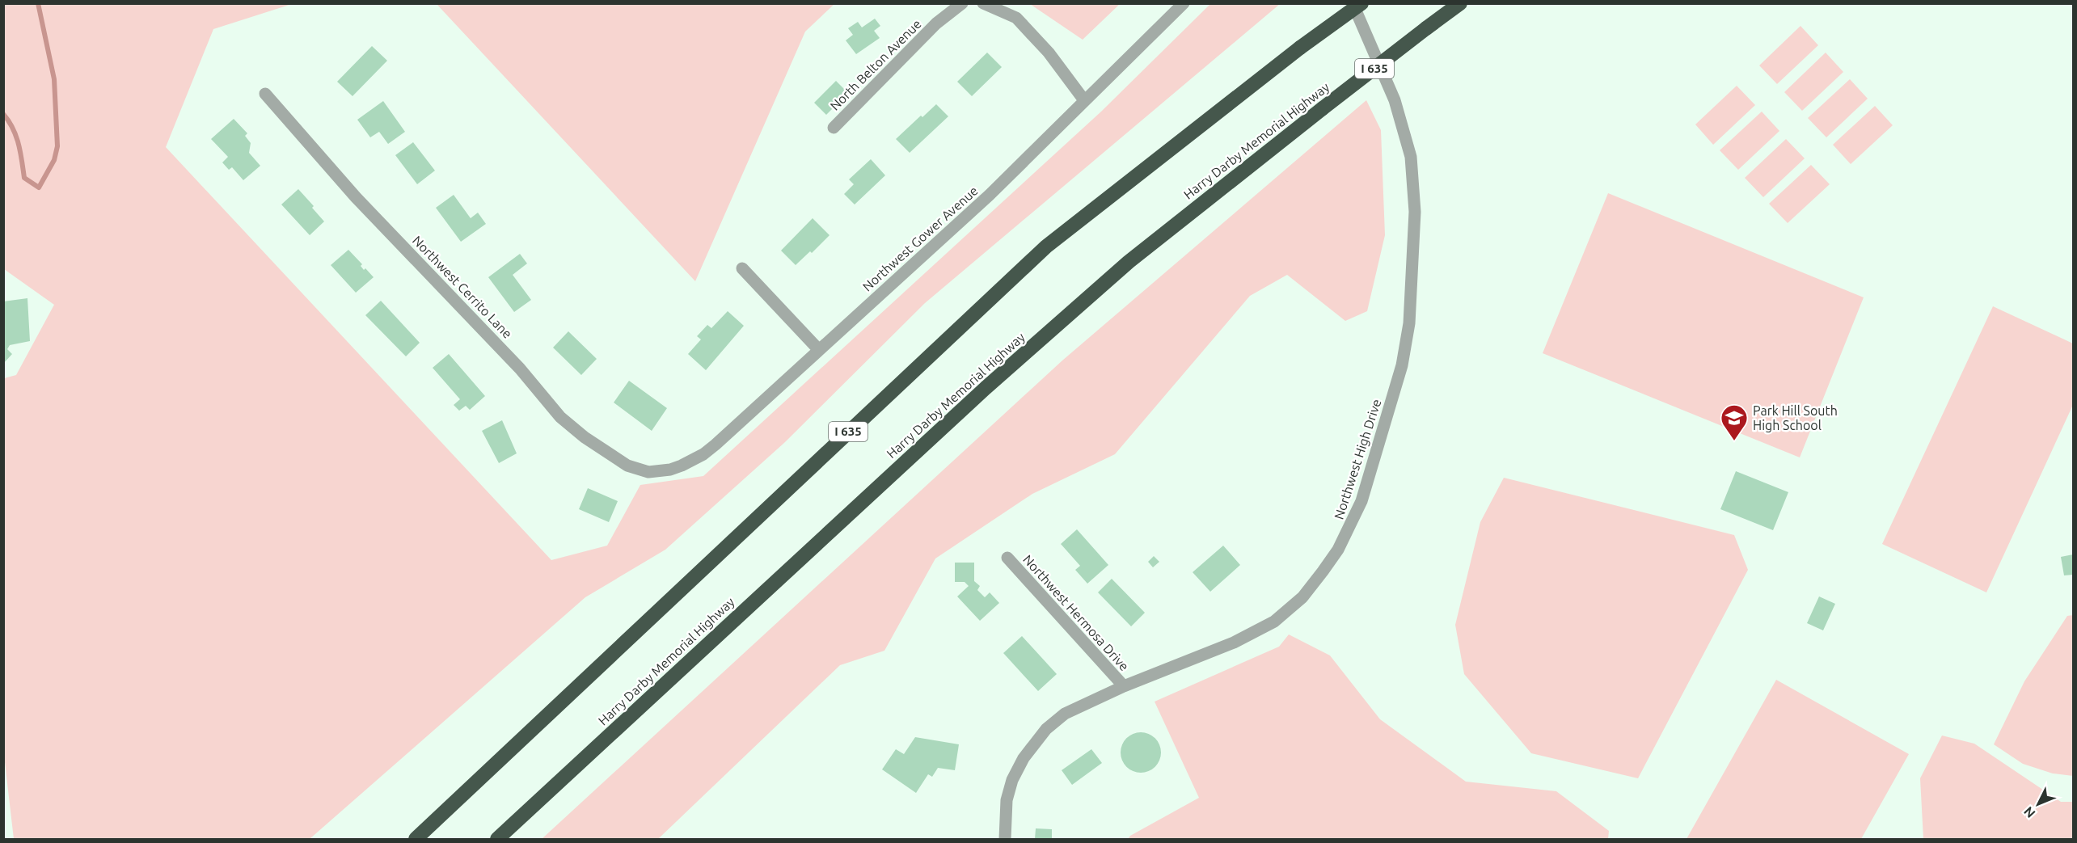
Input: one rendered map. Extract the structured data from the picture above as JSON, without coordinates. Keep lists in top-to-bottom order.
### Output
{
  "streets": {
    "highway": ["I 635", "Harry Darby Memorial Highway"],
    "street": [
      "North Belton Avenue",
      "Northwest Gower Avenue",
      "Northwest Cerrito Lane",
      "Northwest High Drive",
      "Northwest Hermosa Drive"
    ]
  },
  "crossings": [
    ["Northwest Gower Avenue", "Northwest Cerrito Lane"],
    ["Northwest High Drive", "Northwest Hermosa Drive"]
  ],
  "places": {
    "school or university": ["Park Hill South High School"]
  },
  "north": "bottom left"
}
